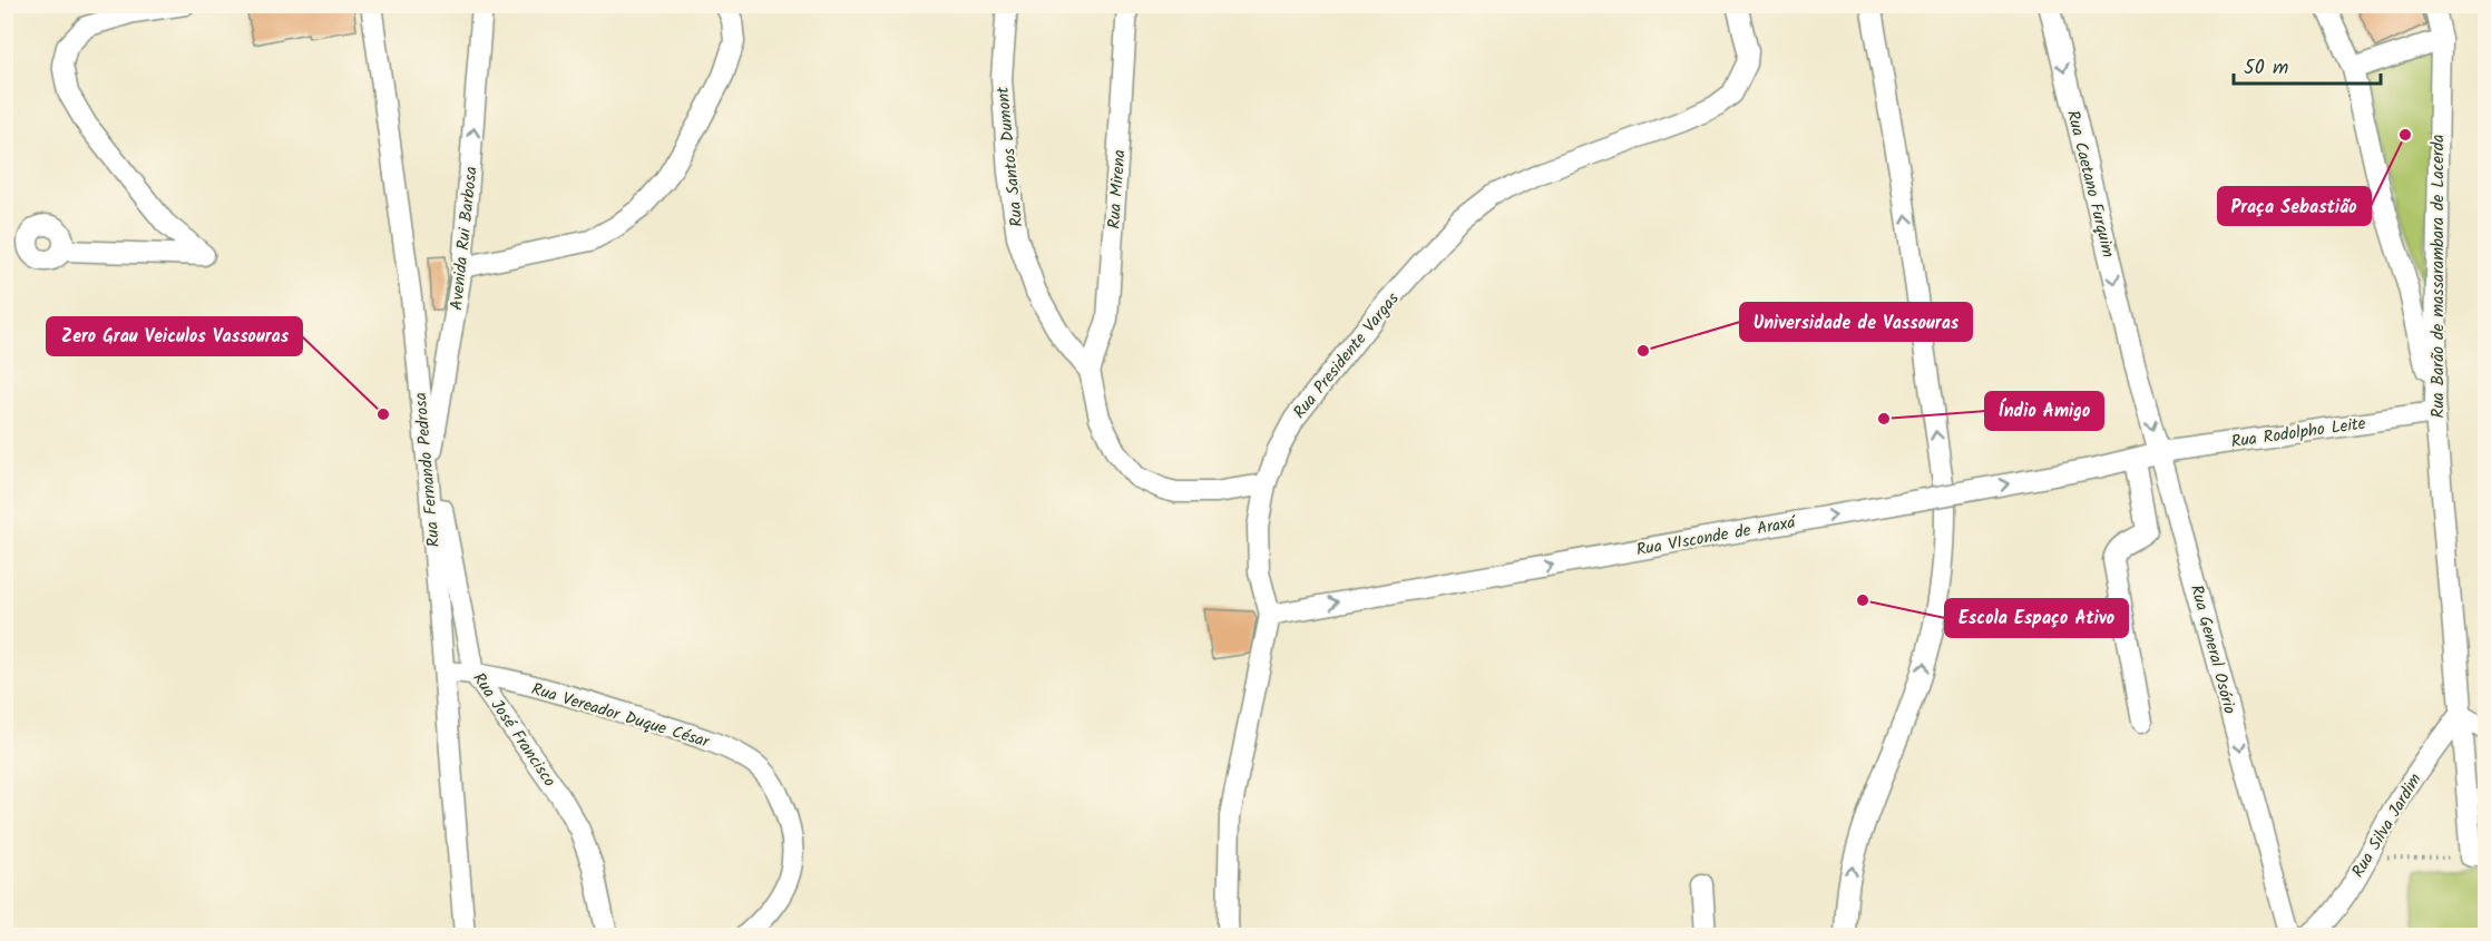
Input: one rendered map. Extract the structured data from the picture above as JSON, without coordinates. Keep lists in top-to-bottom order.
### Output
{
  "streets": {
    "street": [
      "Rua Santos Dumont",
      "Rua Caetano Furquim",
      "Rua Mirena",
      "Avenida Rui Barbosa",
      "Rua Barão de massarambara de Lacerda",
      "Rua Presidente Vargas",
      "Rua Rodolpho Leite",
      "Rua Fernando Pedrosa",
      "Rua VIsconde de Araxá",
      "Rua General Osório",
      "Rua Vereador Duque César",
      "Rua José Francisco",
      "Rua Silva Jardim"
    ]
  },
  "crossings": [
    ["Rua Santos Dumont", "Rua Mirena"],
    ["Rua Santos Dumont", "Rua Presidente Vargas"],
    ["Rua Caetano Furquim", "Rua General Osório"],
    ["Avenida Rui Barbosa", "Rua Fernando Pedrosa"],
    ["Avenida Rui Barbosa", "Rua José Francisco"],
    ["Rua Barão de massarambara de Lacerda", "Rua Rodolpho Leite"],
    ["Rua Barão de massarambara de Lacerda", "Rua Silva Jardim"],
    ["Rua Presidente Vargas", "Rua VIsconde de Araxá"],
    ["Rua Rodolpho Leite", "Rua VIsconde de Araxá"],
    ["Rua Rodolpho Leite", "Rua General Osório"],
    ["Rua Fernando Pedrosa", "Rua Vereador Duque César"],
    ["Rua Fernando Pedrosa", "Rua José Francisco"],
    ["Rua VIsconde de Araxá", "Rua General Osório"],
    ["Rua Vereador Duque César", "Rua José Francisco"]
  ],
  "one_way": [
    "Rua Caetano Furquim",
    "Avenida Rui Barbosa",
    "Rua VIsconde de Araxá",
    "Rua General Osório"
  ],
  "places": [
    "Praça Sebastião",
    "Universidade de Vassouras",
    "Zero Grau Veiculos Vassouras",
    "Índio Amigo",
    "Escola Espaço Ativo"
  ],
  "scale_bar": "50 m"
}
